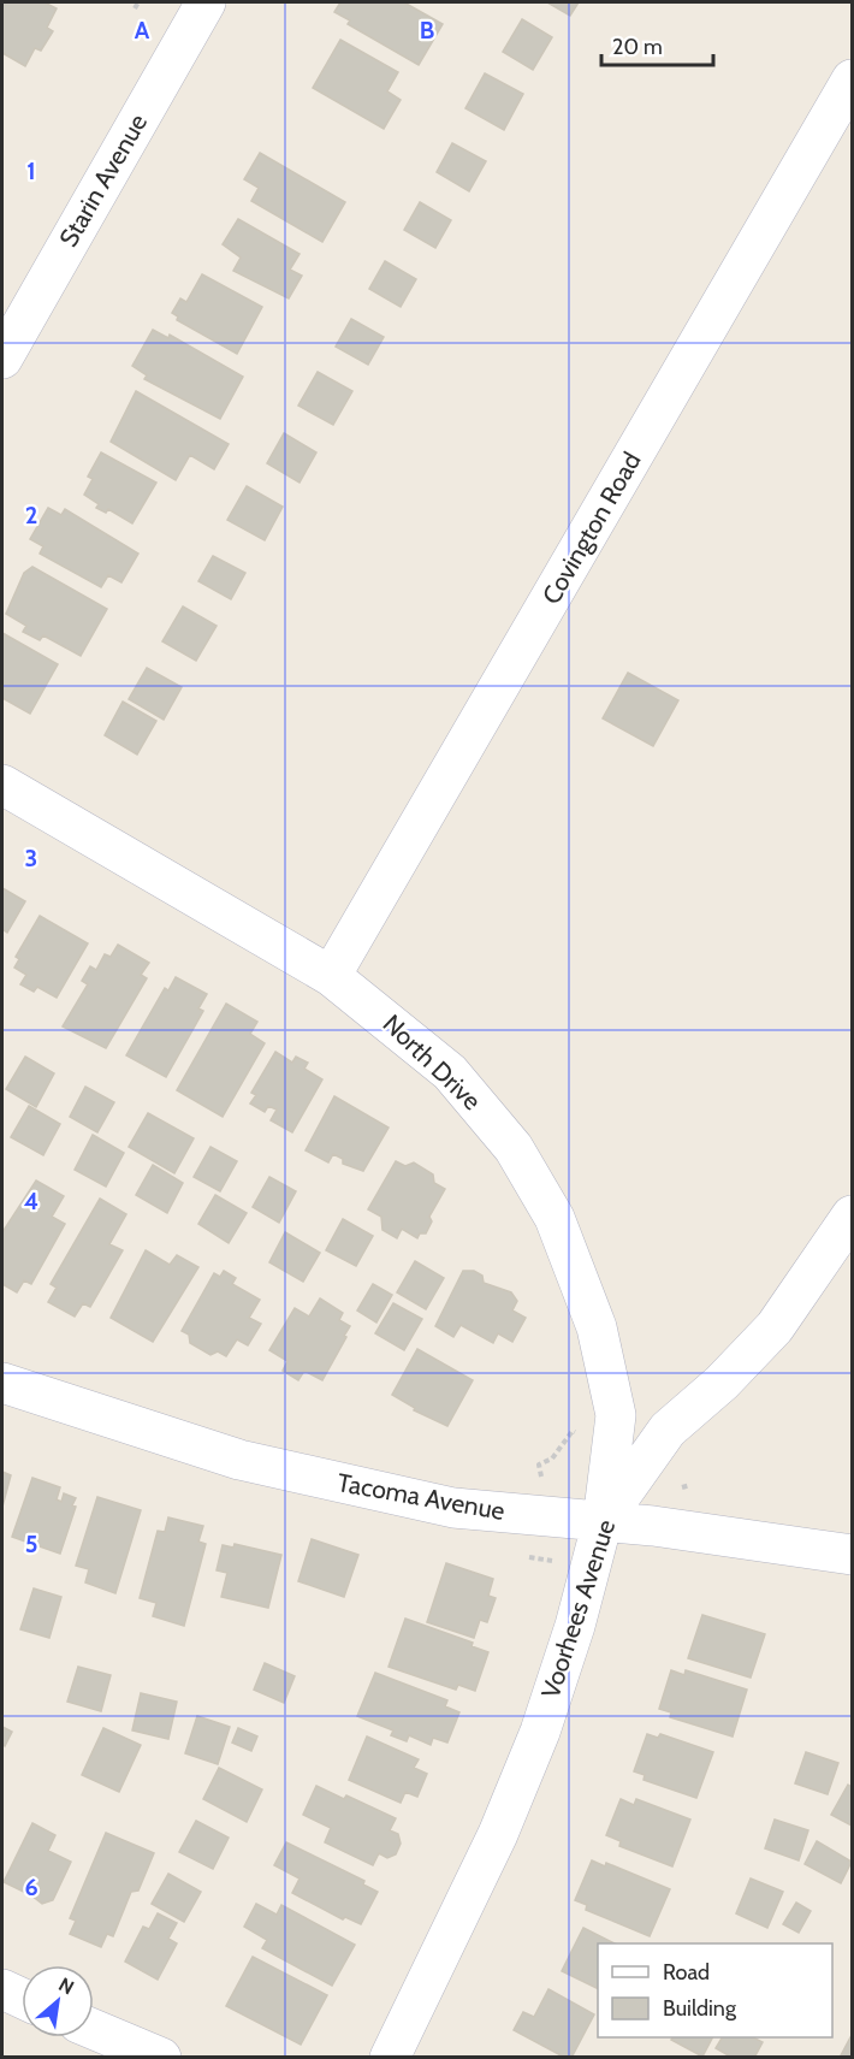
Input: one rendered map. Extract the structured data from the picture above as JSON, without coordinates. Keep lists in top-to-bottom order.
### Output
{
  "streets": {
    "street": [
      "Starin Avenue",
      "Covington Road",
      "North Drive",
      "Tacoma Avenue",
      "Voorhees Avenue"
    ]
  },
  "crossings": [
    ["Covington Road", "North Drive"],
    ["North Drive", "Tacoma Avenue"],
    ["North Drive", "Voorhees Avenue"],
    ["Tacoma Avenue", "Voorhees Avenue"]
  ],
  "legend": ["Road", "Building"],
  "scale_bar": "20 m",
  "north": "top right",
  "grid": {
    "columns": ["A", "B"],
    "rows": [
      "1",
      "2",
      "3",
      "4",
      "5",
      "6"
    ]
  }
}
